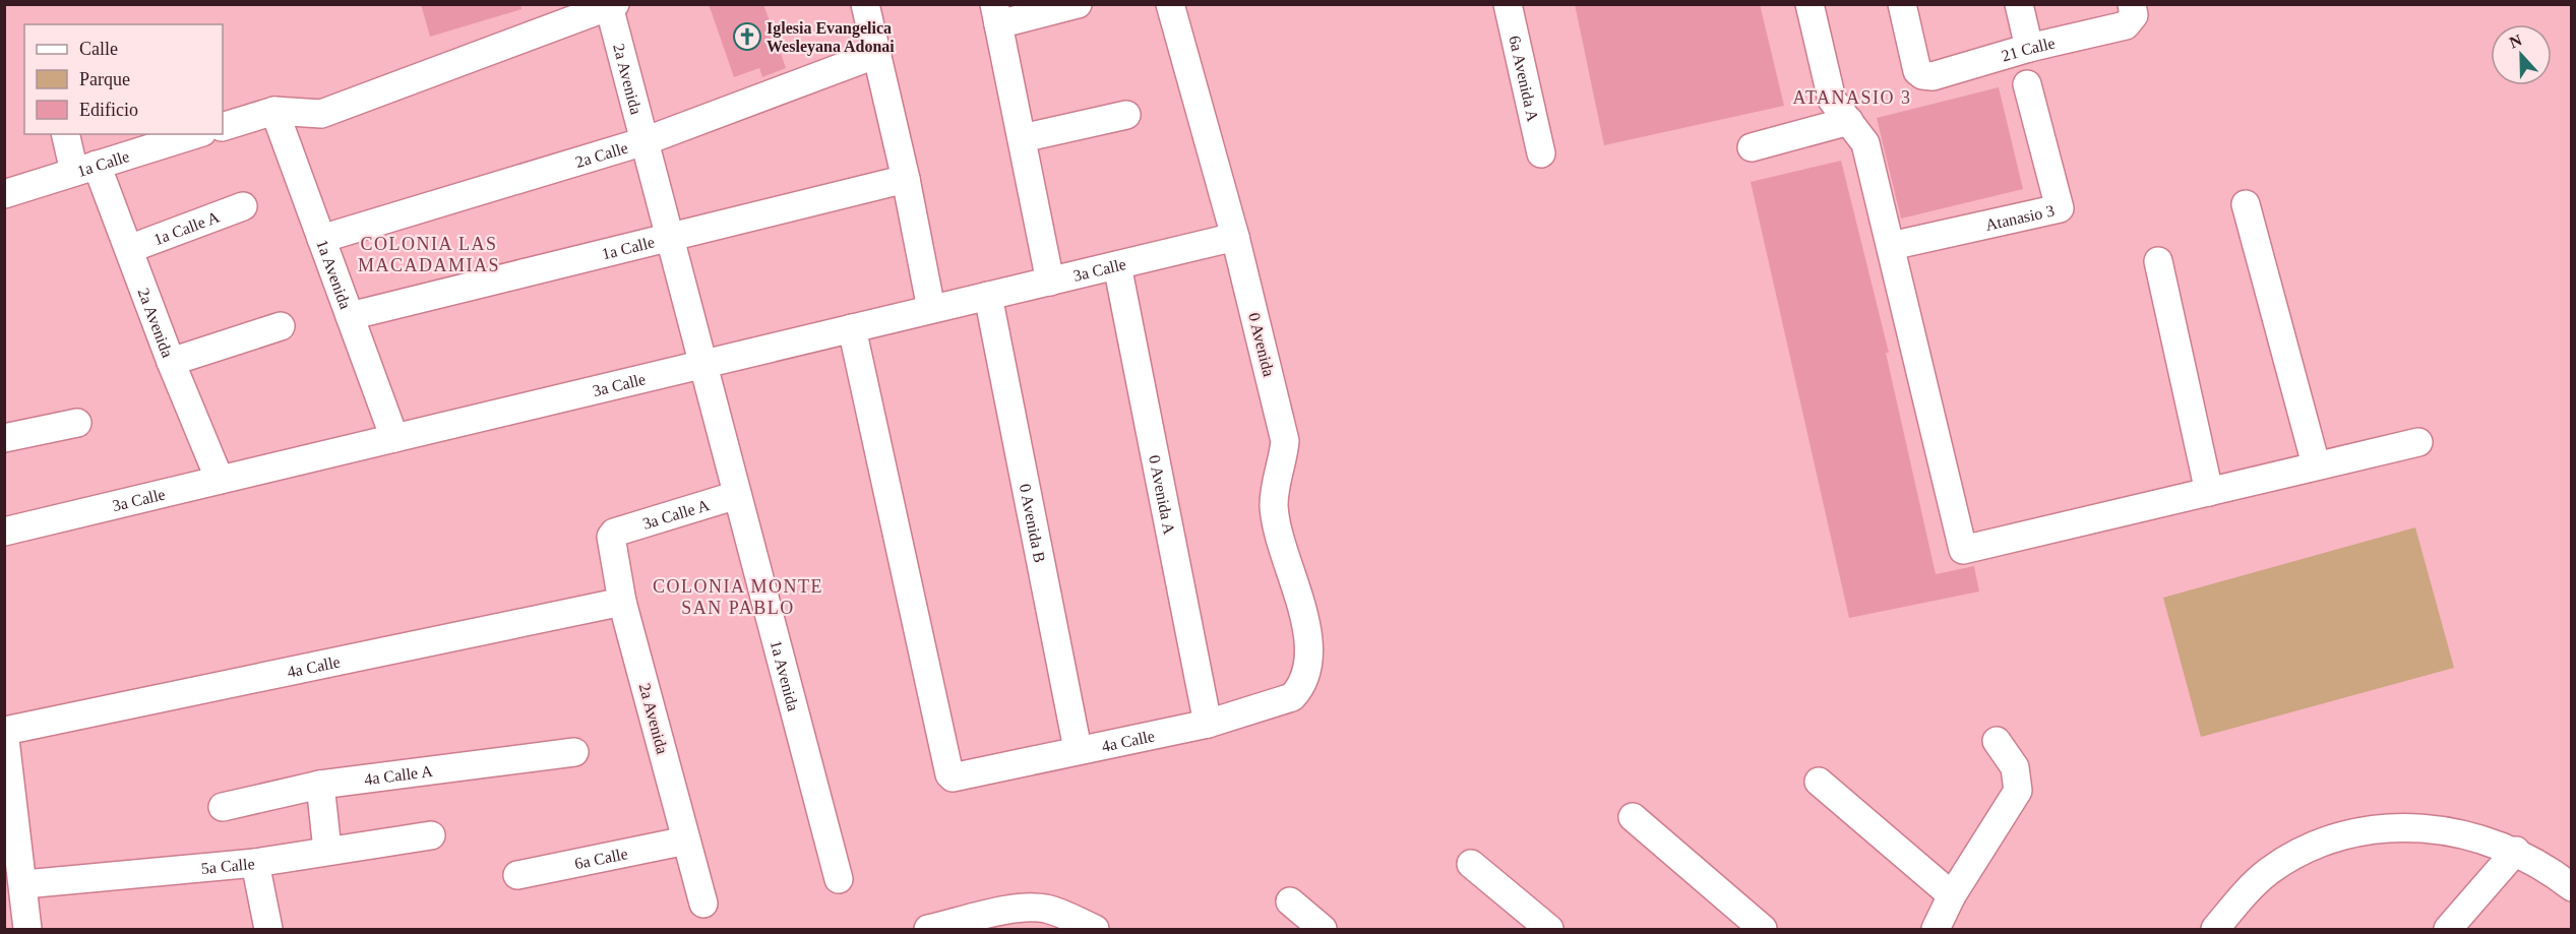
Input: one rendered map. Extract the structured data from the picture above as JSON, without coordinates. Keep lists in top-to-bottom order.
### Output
{
  "streets": {
    "street": [
      "21 Calle",
      "2a Avenida",
      "6a Avenida A",
      "2a Calle",
      "1a Calle",
      "Atanasio 3",
      "1a Calle A",
      "3a Calle",
      "1a Avenida",
      "0 Avenida",
      "0 Avenida A",
      "3a Calle A",
      "0 Avenida B",
      "4a Calle",
      "4a Calle A",
      "6a Calle",
      "5a Calle"
    ]
  },
  "crossings": [
    ["2a Avenida", "2a Calle"],
    ["2a Avenida", "1a Calle"],
    ["2a Avenida", "1a Calle A"],
    ["2a Avenida", "3a Calle"],
    ["2a Avenida", "1a Avenida"],
    ["2a Avenida", "3a Calle A"],
    ["2a Avenida", "4a Calle"],
    ["2a Avenida", "6a Calle"],
    ["2a Calle", "1a Avenida"],
    ["1a Calle", "1a Avenida"],
    ["3a Calle", "1a Avenida"],
    ["3a Calle", "0 Avenida"],
    ["3a Calle", "0 Avenida A"],
    ["3a Calle", "0 Avenida B"],
    ["3a Calle", "4a Calle"],
    ["1a Avenida", "3a Calle A"],
    ["0 Avenida", "4a Calle"],
    ["0 Avenida A", "4a Calle"],
    ["0 Avenida B", "4a Calle"]
  ],
  "districts": ["ATANASIO 3", "COLONIA LAS MACADAMIAS", "COLONIA MONTE SAN PABLO"],
  "places": {
    "church": ["Iglesia Evangelica Wesleyana Adonai"]
  },
  "legend": ["Calle", "Parque", "Edificio"],
  "north": "top"
}
